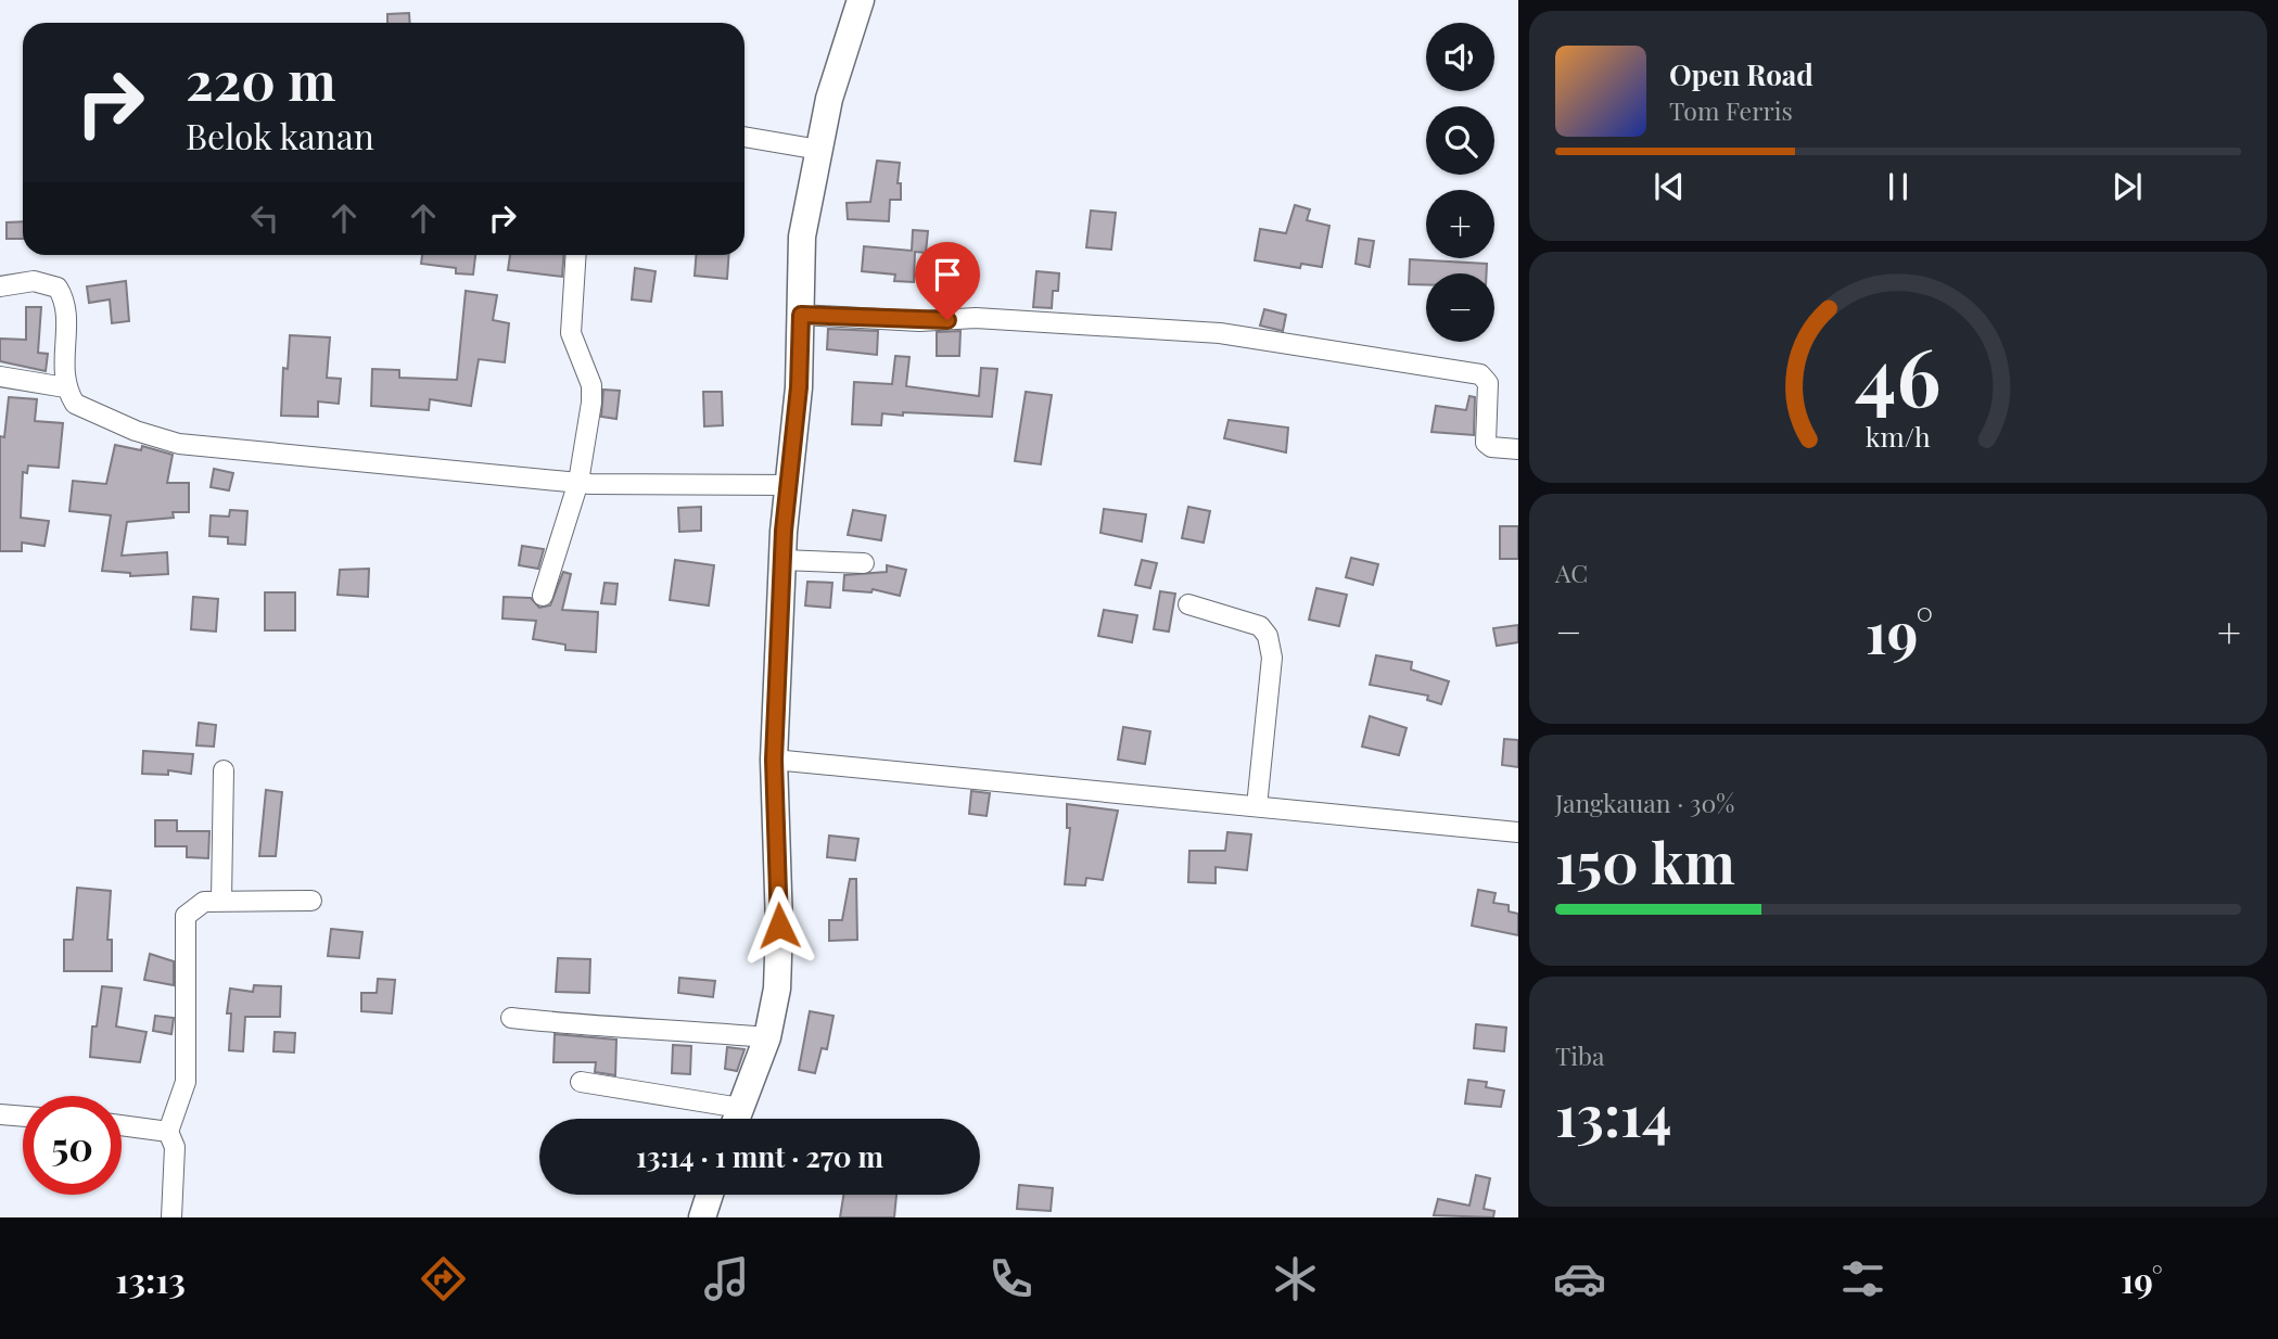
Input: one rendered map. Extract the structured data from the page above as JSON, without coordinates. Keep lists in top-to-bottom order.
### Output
{
  "page": {
    "map_buttons": ["+", "−"],
    "turn": ["220 m", "Belok kanan"],
    "song": ["Open Road", "Tom Ferris"],
    "tile": [
      "AC",
      ["Jangkauan · 30%", "150 km"],
      ["Tiba", "13:14"]
    ],
    "heat": ["−", "19°", "+"],
    "limit": "50",
    "trip": "13:14 · 1 mnt · 270 m",
    "tabs": ["13:13", "19°"],
    "gauge": ["46", "km/h"]
  }
}
